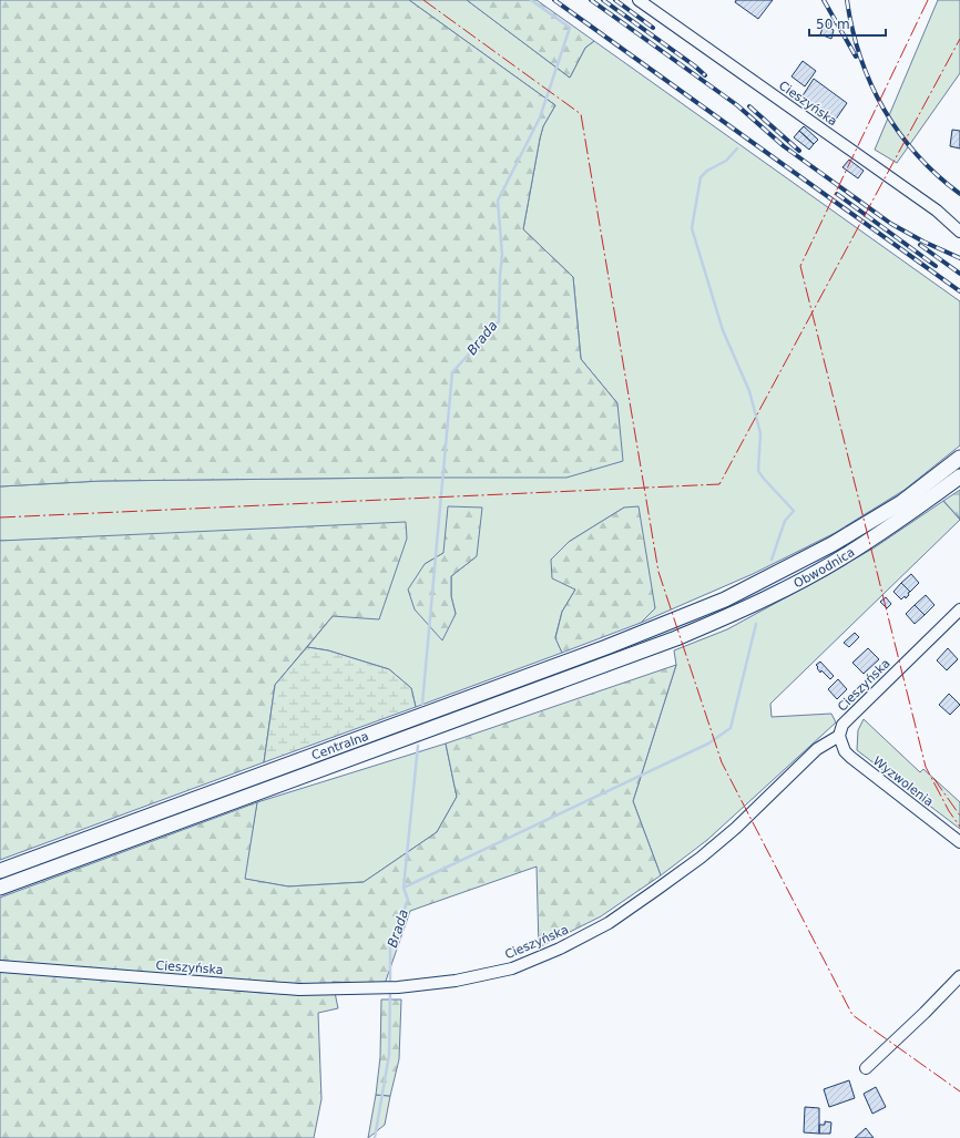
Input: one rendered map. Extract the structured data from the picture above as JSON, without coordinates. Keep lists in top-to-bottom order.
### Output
{
  "streets": {
    "main road": ["Obwodnica", "Centralna"],
    "street": ["Cieszyńska", "Wyzwolenia"]
  },
  "crossings": [
    ["Cieszyńska", "Wyzwolenia"],
    ["Obwodnica", "Centralna"]
  ],
  "water": ["Brada"],
  "scale_bar": "50 m"
}
